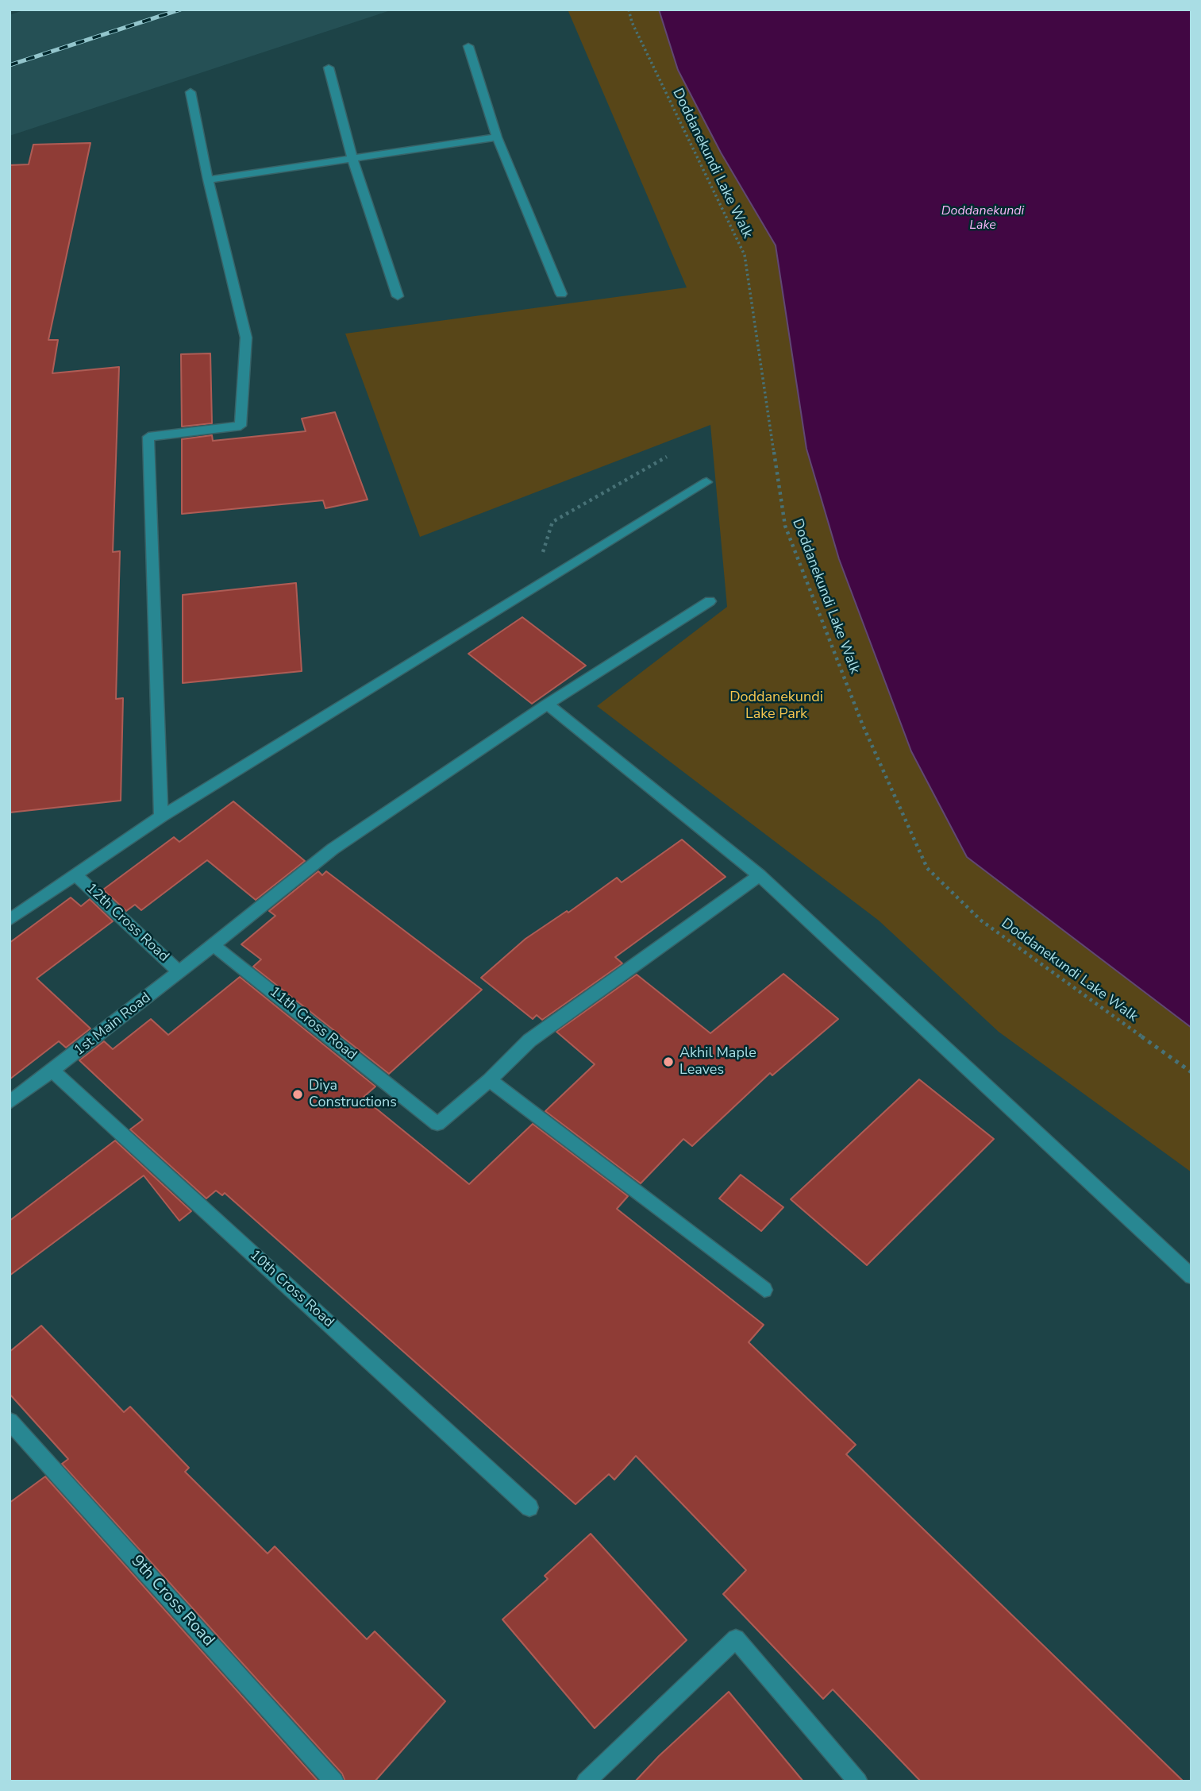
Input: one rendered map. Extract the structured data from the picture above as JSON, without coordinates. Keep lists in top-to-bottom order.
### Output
{
  "streets": {
    "street": [
      "12th Cross Road",
      "11th Cross Road",
      "1st Main Road",
      "10th Cross Road",
      "9th Cross Road"
    ],
    "path": ["Doddanekundi Lake Walk"]
  },
  "crossings": [
    ["12th Cross Road", "1st Main Road"],
    ["11th Cross Road", "1st Main Road"],
    ["1st Main Road", "10th Cross Road"]
  ],
  "water": ["Doddanekundi Lake"],
  "parks": ["Doddanekundi Lake Park"],
  "places": ["Akhil Maple Leaves", "Diya Constructions"]
}
